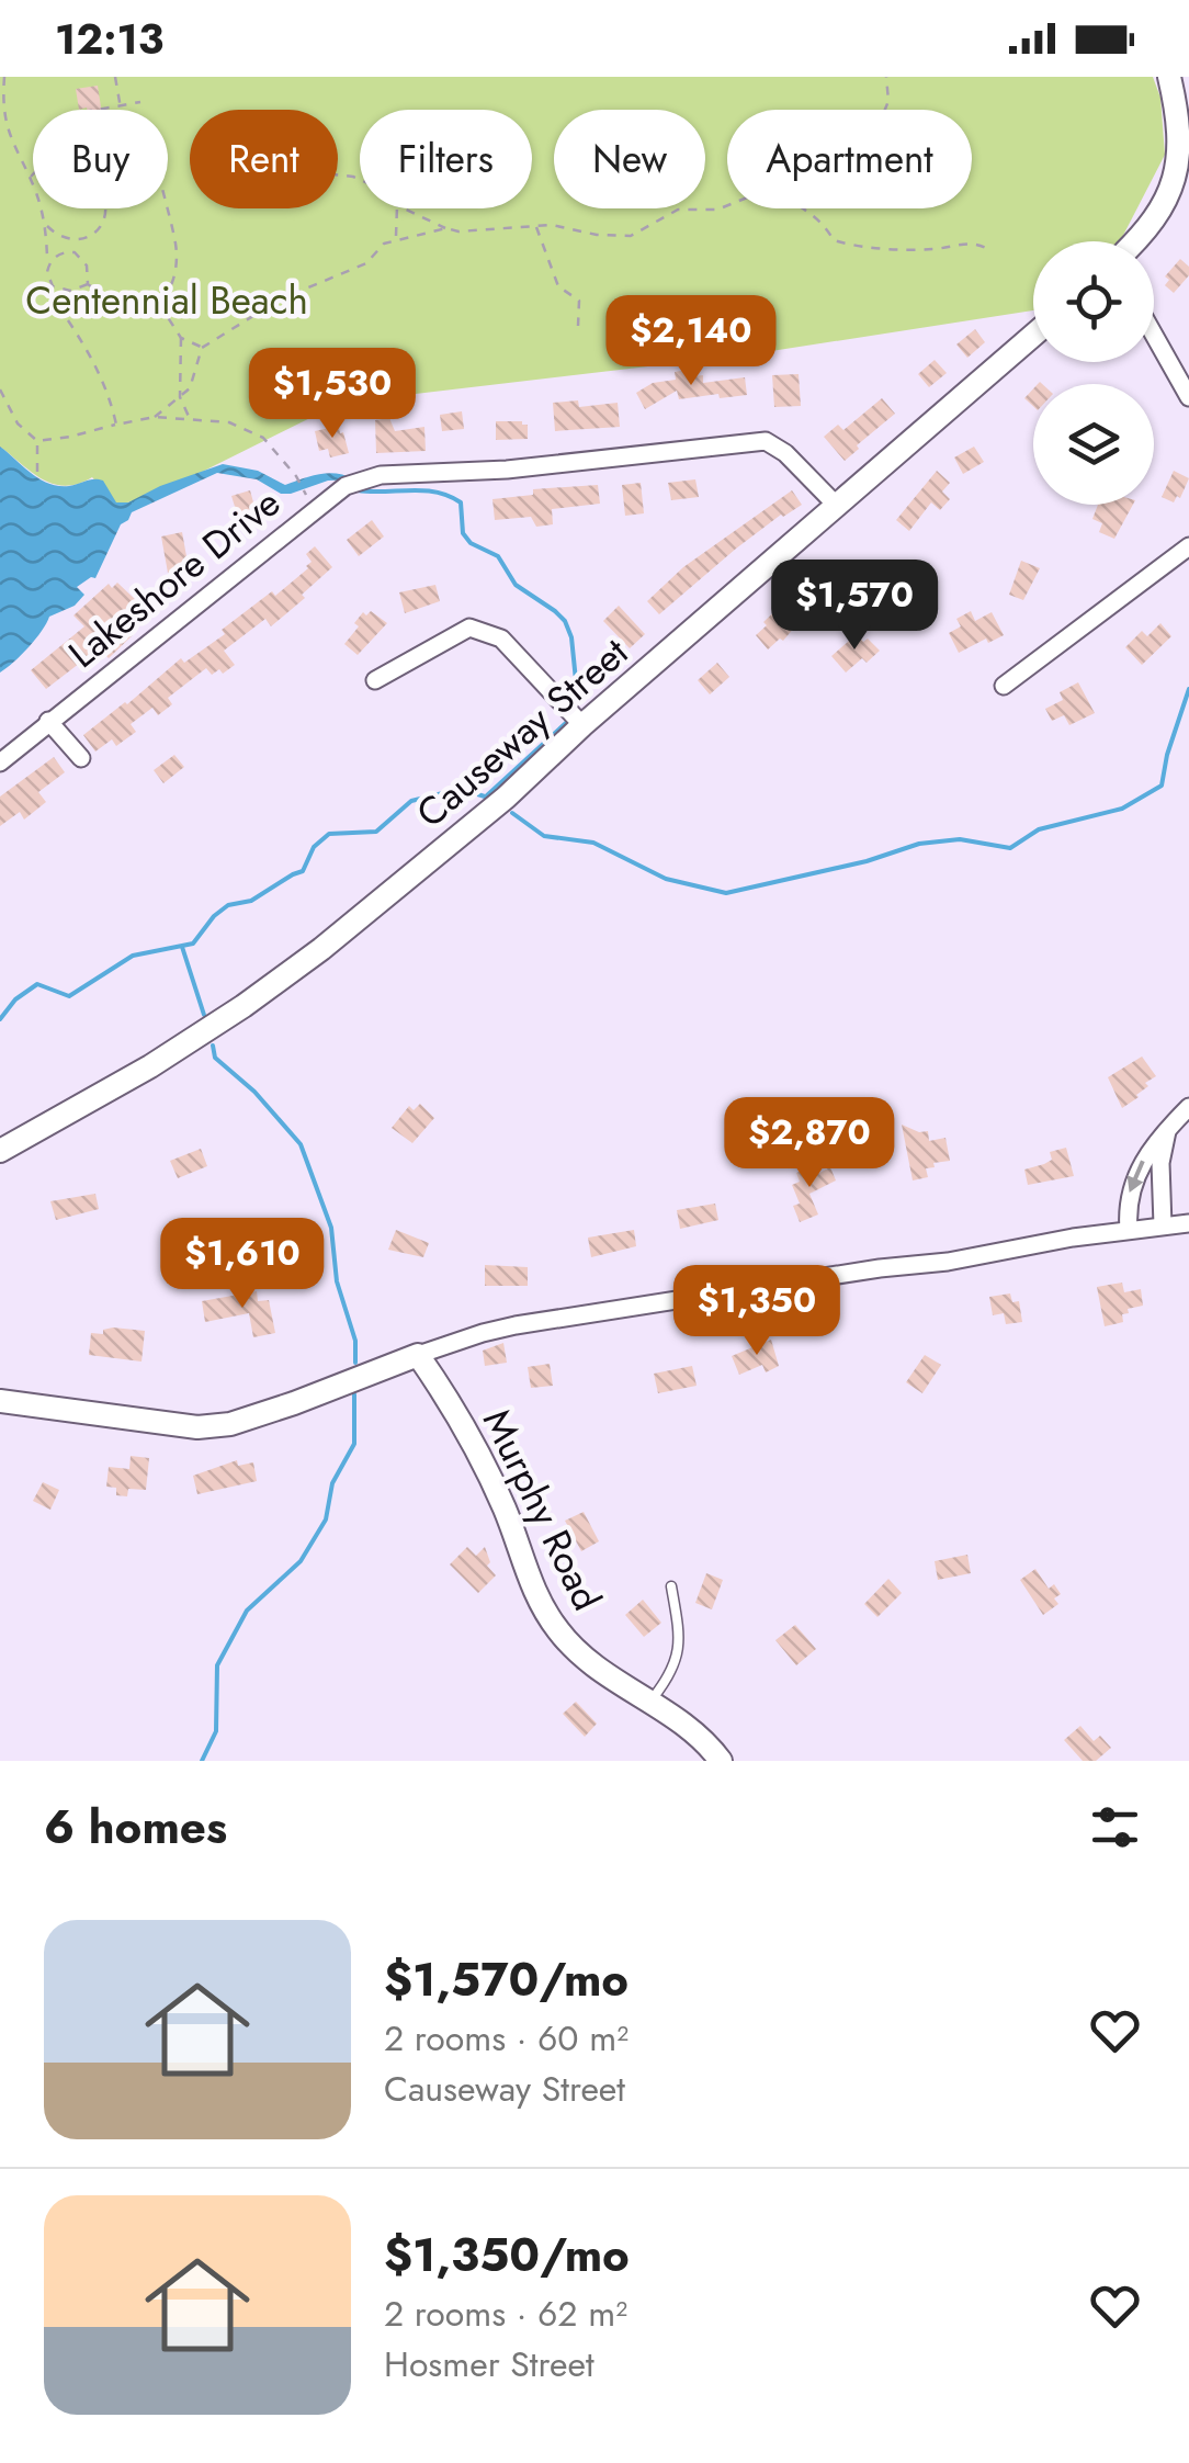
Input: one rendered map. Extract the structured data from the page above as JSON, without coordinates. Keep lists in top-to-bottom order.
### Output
{
  "streets": {
    "street": ["Lakeshore Drive", "Causeway Street", "Murphy Road"]
  },
  "crossings": [
    ["Lakeshore Drive", "Causeway Street"]
  ],
  "parks": ["Centennial Beach"],
  "page": {
    "status": "12:13",
    "chip": [
      "Buy",
      "Rent",
      "Filters",
      "New",
      "Apartment"
    ],
    "price": [
      "$2,140",
      "$1,530",
      "$1,570",
      "$2,870",
      "$1,610",
      "$1,350"
    ],
    "heading": "6 homes",
    "list": [
      {
        "name": "$1,570/mo",
        "note": "2 rooms · 60 m² · Causeway Street"
      },
      {
        "name": "$1,350/mo",
        "note": "2 rooms · 62 m² · Hosmer Street"
      }
    ]
  }
}
